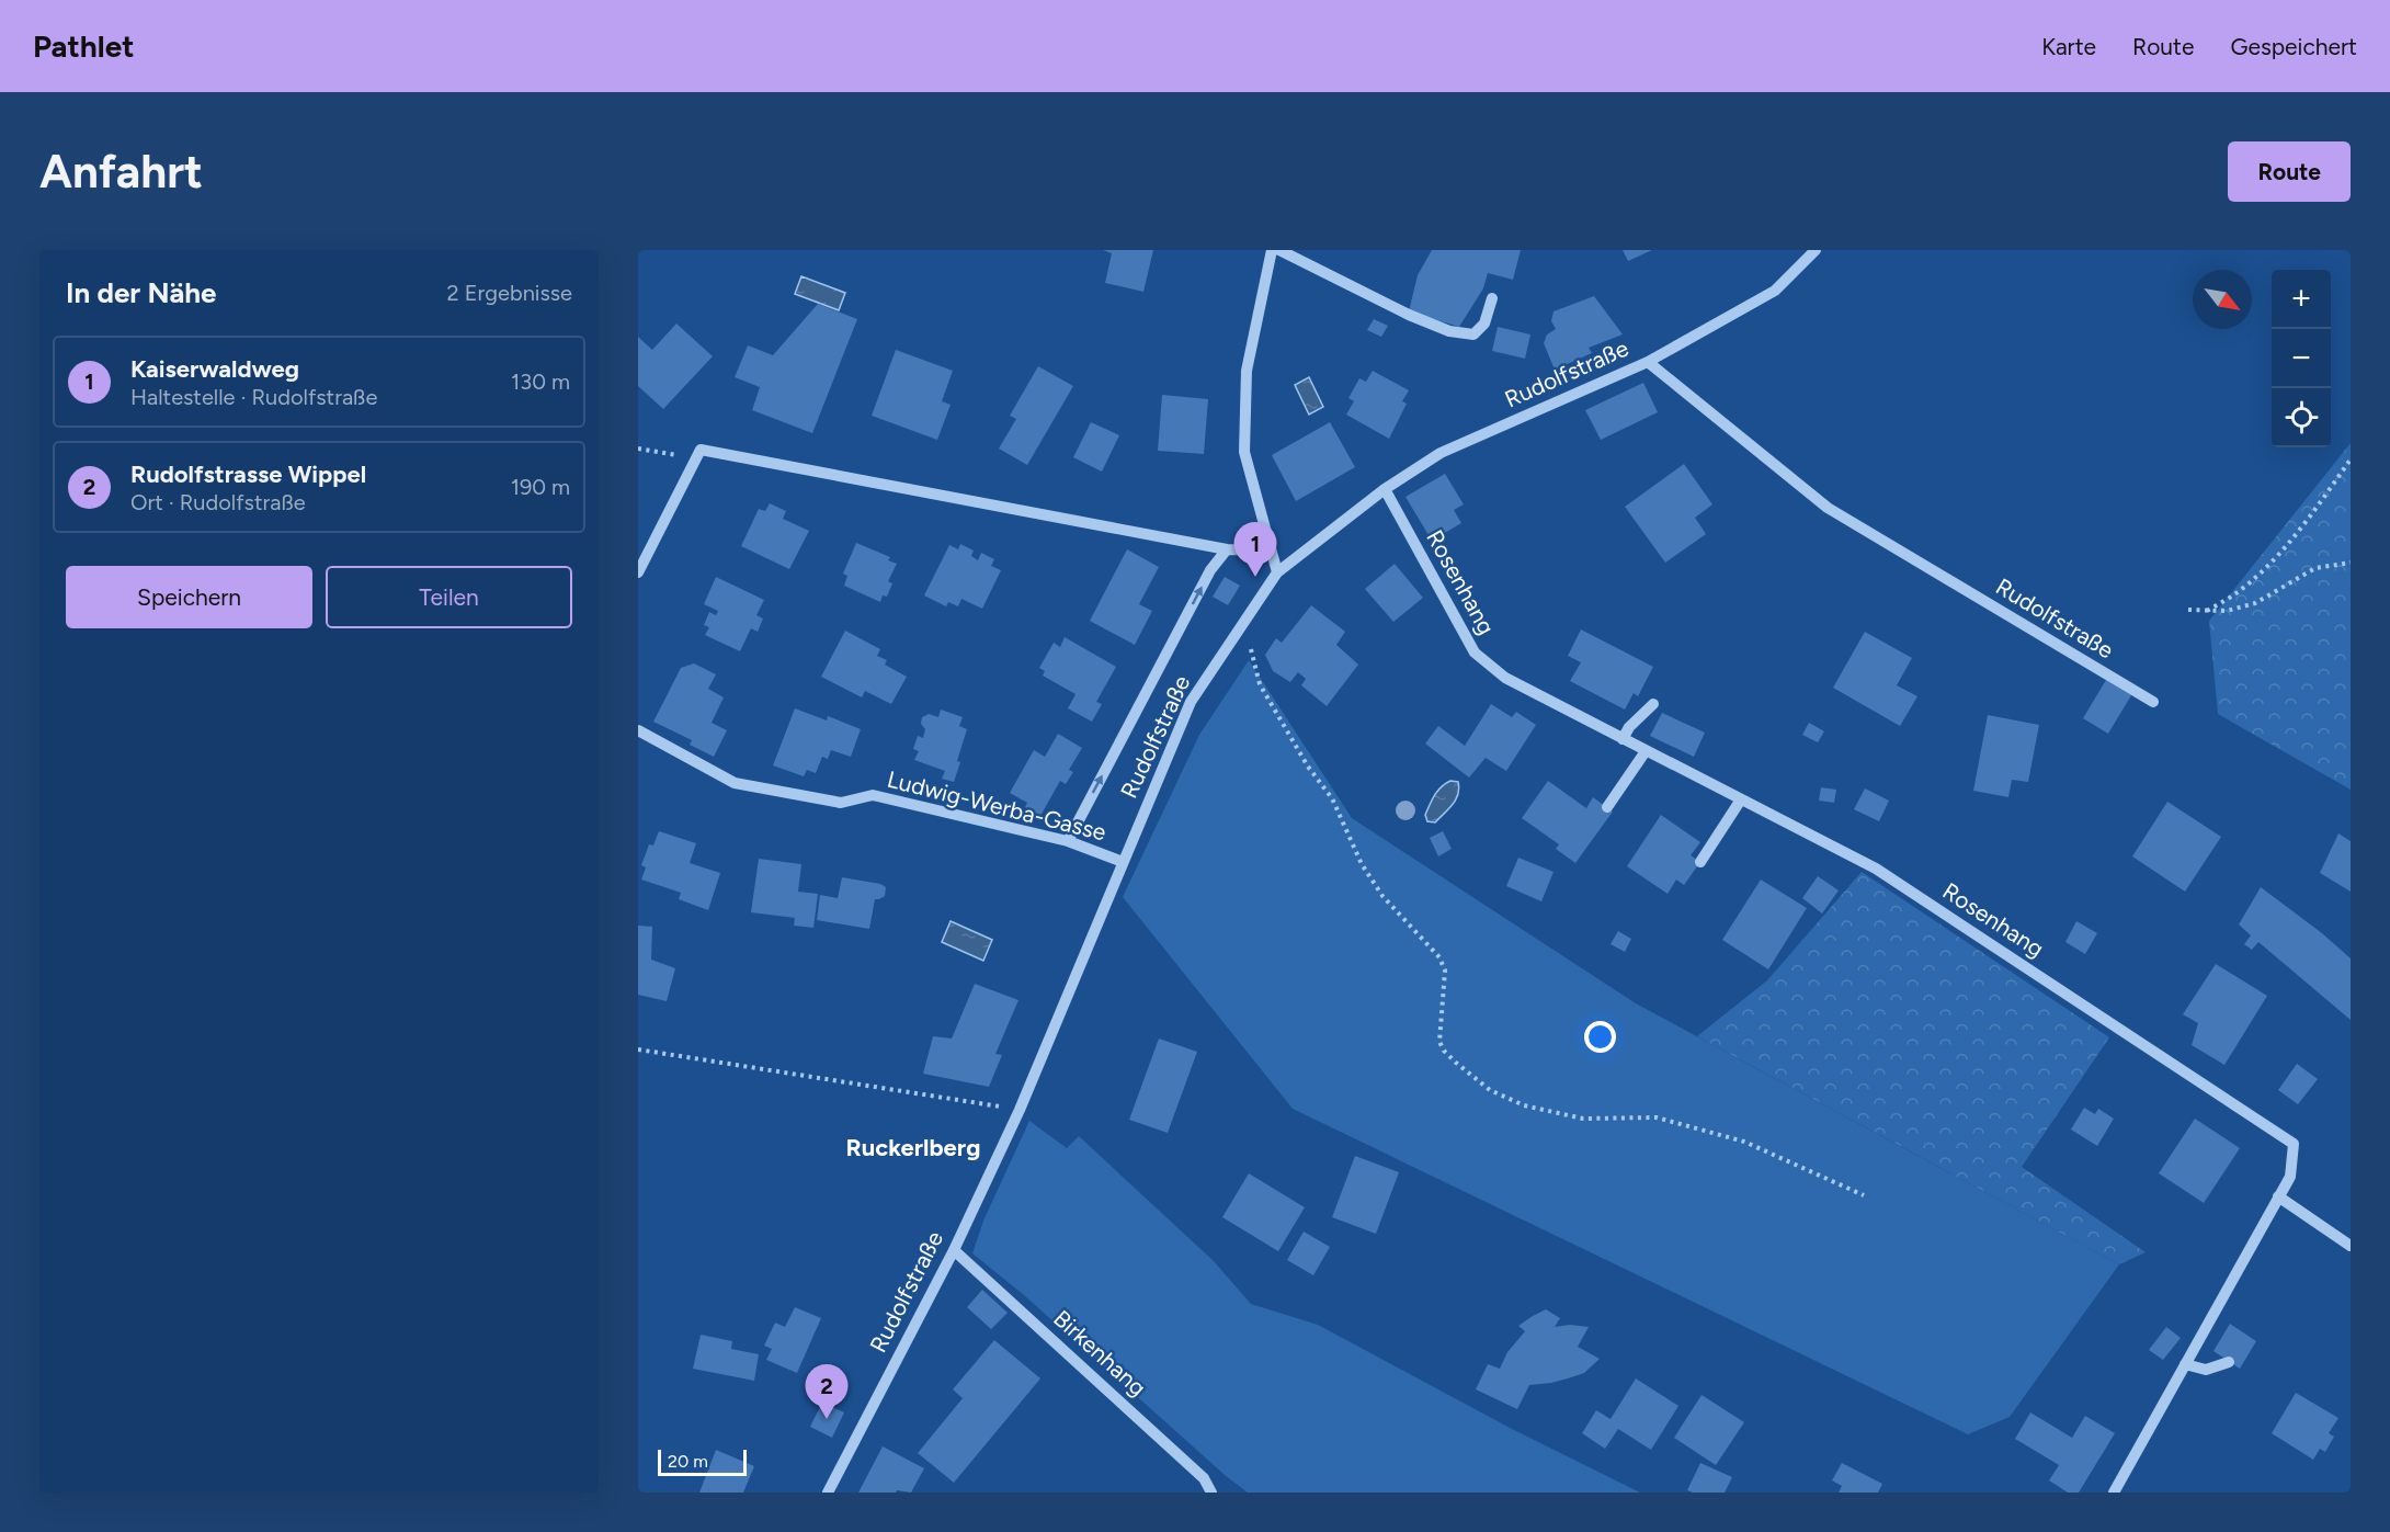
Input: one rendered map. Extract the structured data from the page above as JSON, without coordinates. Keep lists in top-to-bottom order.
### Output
{
  "streets": {
    "street": [
      "Rudolfstraße",
      "Rosenhang",
      "Ludwig-Werba-Gasse",
      "Birkenhang"
    ]
  },
  "crossings": [
    ["Rudolfstraße", "Rosenhang"],
    ["Rudolfstraße", "Ludwig-Werba-Gasse"],
    ["Rudolfstraße", "Birkenhang"]
  ],
  "districts": ["Ruckerlberg"],
  "scale_bar": "20 m",
  "north": "bottom right",
  "page": {
    "header": "Pathlet",
    "nav": ["Karte", "Route", "Gespeichert"],
    "buttons": [
      "Route",
      ["Speichern", "Teilen"]
    ],
    "title": "Anfahrt",
    "heading": ["In der Nähe", "2 Ergebnisse"],
    "map_buttons": ["+", "−"],
    "list": [
      {
        "mark": "1",
        "name": "Kaiserwaldweg",
        "note": "Haltestelle · Rudolfstraße",
        "value": "130 m"
      },
      {
        "mark": "2",
        "name": "Rudolfstrasse Wippel",
        "note": "Ort · Rudolfstraße",
        "value": "190 m"
      }
    ],
    "pins": ["1", "2"],
    "scale": "20 m"
  }
}
